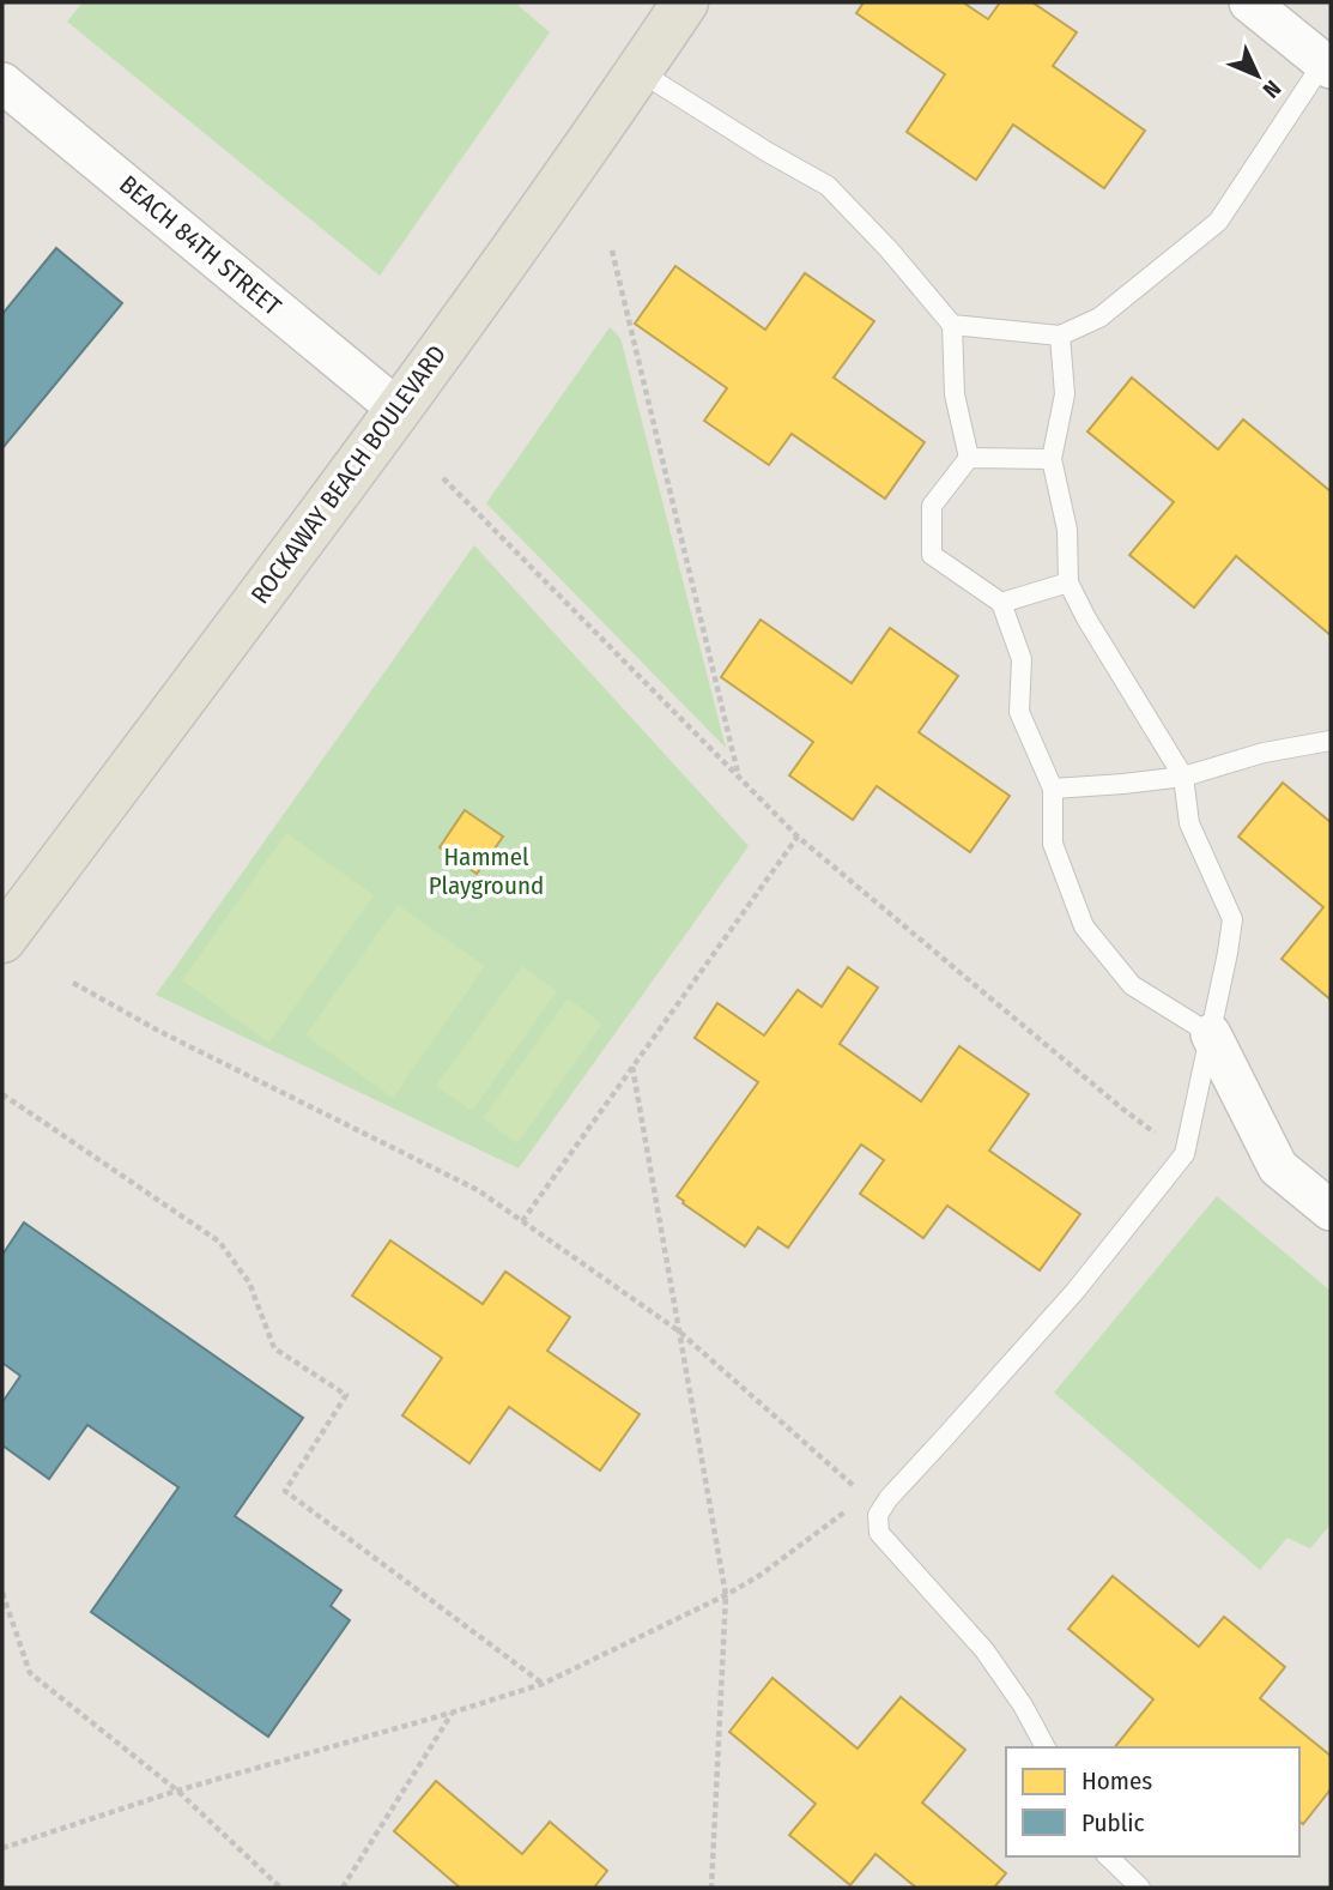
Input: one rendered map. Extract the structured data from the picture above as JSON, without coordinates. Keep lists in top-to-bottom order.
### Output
{
  "streets": {
    "main road": ["ROCKAWAY BEACH BOULEVARD"],
    "street": ["BEACH 84TH STREET"]
  },
  "crossings": [
    ["BEACH 84TH STREET", "ROCKAWAY BEACH BOULEVARD"]
  ],
  "parks": ["Hammel Playground"],
  "legend": ["Homes", "Public"],
  "north": "bottom right"
}
